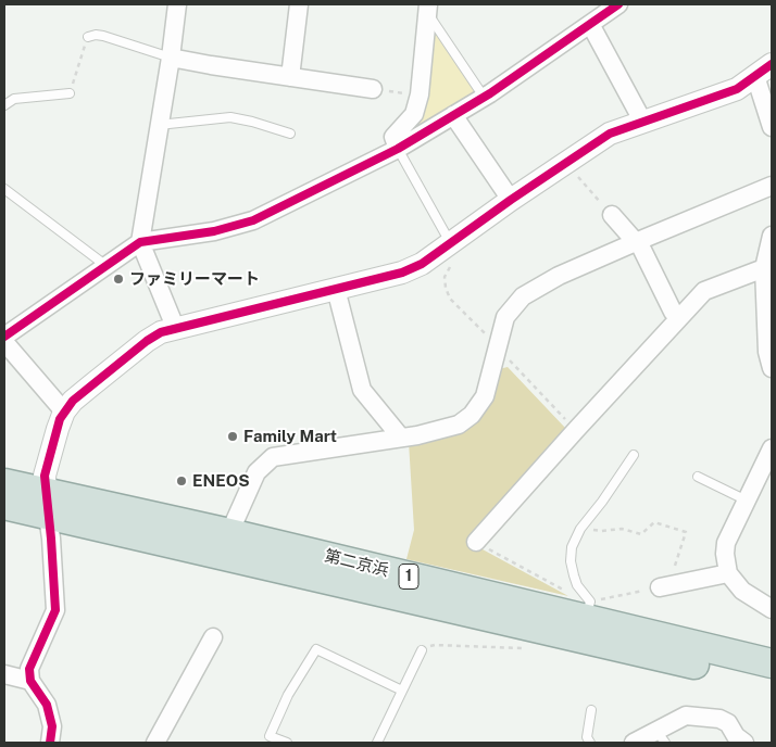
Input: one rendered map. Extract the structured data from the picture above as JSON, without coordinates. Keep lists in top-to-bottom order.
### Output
{
  "streets": {
    "highway": ["第二京浜", "1"]
  },
  "places": ["ファミリーマート", "Family Mart", "ENEOS"]
}
